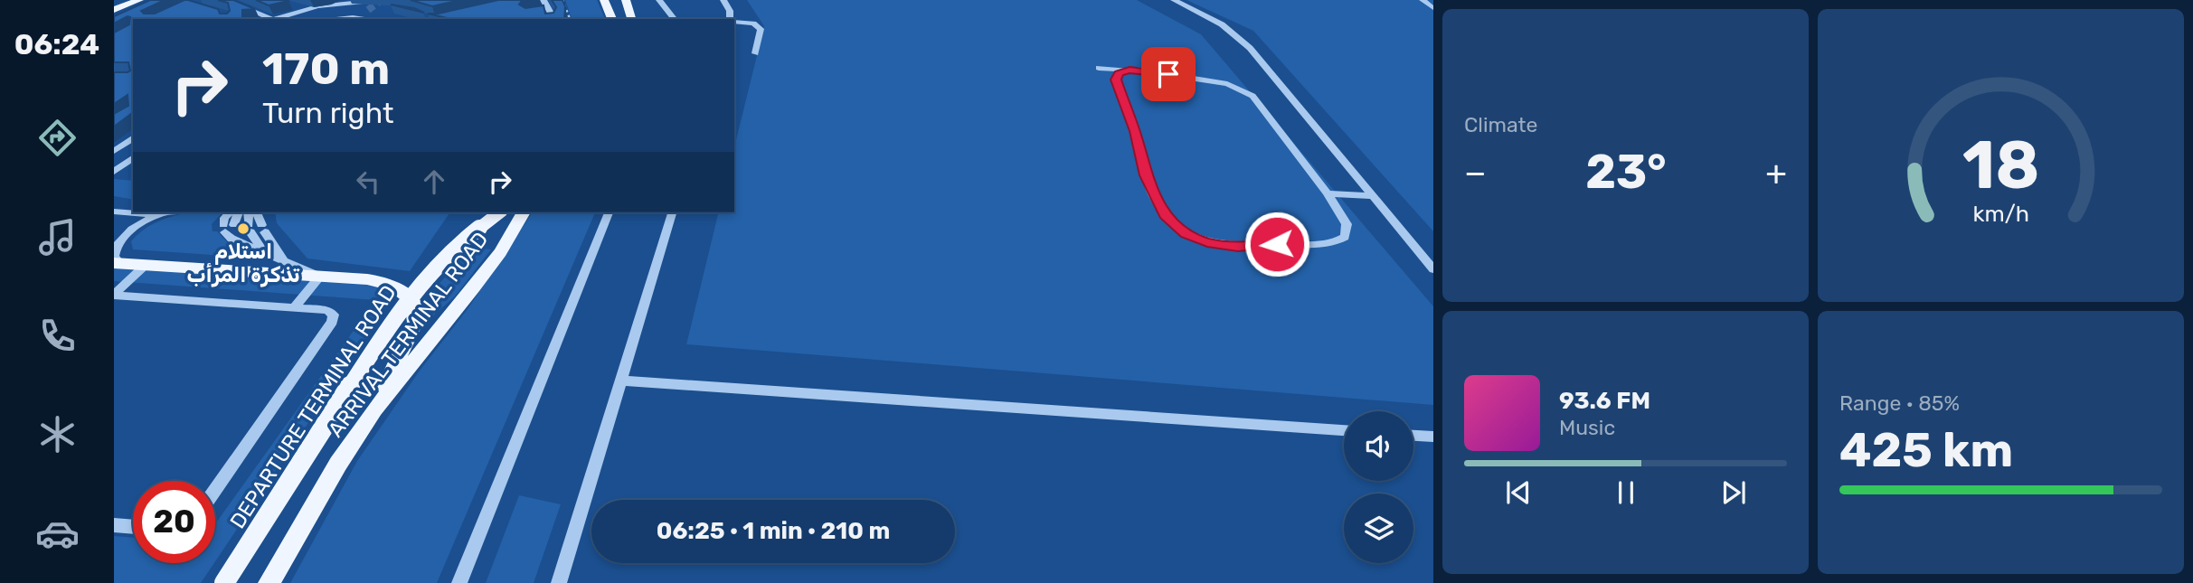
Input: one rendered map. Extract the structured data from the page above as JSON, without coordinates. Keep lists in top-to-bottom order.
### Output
{
  "streets": {
    "main road": ["ARRIVAL TERMINAL ROAD", "DEPARTURE TERMINAL ROAD"]
  },
  "places": ["استلام تذكرة المرأب"],
  "page": {
    "tabs": "06:24",
    "tile": [
      "Climate",
      ["Range · 85%", "425 km"]
    ],
    "turn": ["170 m", "Turn right"],
    "heat": ["−", "23°", "+"],
    "song": ["93.6 FM", "Music"],
    "limit": "20",
    "trip": "06:25 · 1 min · 210 m",
    "gauge": ["18", "km/h"]
  }
}
